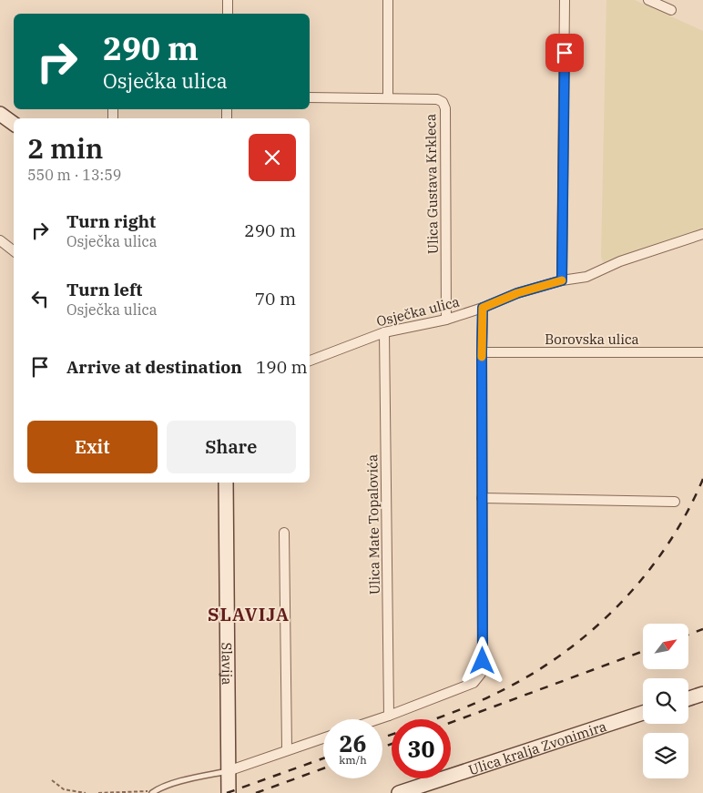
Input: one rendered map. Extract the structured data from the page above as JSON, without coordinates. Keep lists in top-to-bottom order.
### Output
{
  "streets": {
    "street": [
      "Ulica Gustava Krkleca",
      "Osječka ulica",
      "Borovska ulica",
      "Ulica Mate Topalovića",
      "Slavija",
      "Ulica kralja Zvonimira"
    ]
  },
  "crossings": [
    ["Ulica Gustava Krkleca", "Osječka ulica"],
    ["Osječka ulica", "Ulica Mate Topalovića"]
  ],
  "districts": ["SLAVIJA"],
  "north": "top right",
  "page": {
    "turn": ["290 m", "Osječka ulica"],
    "heading": ["2 min", "550 m · 13:59"],
    "list": [
      {
        "name": "Turn right",
        "note": "Osječka ulica",
        "value": "290 m"
      },
      {
        "name": "Turn left",
        "note": "Osječka ulica",
        "value": "70 m"
      },
      {
        "name": "Arrive at destination",
        "value": "190 m"
      }
    ],
    "buttons": ["Exit", "Share"],
    "speed": "26 km/h",
    "limit": "30"
  }
}
